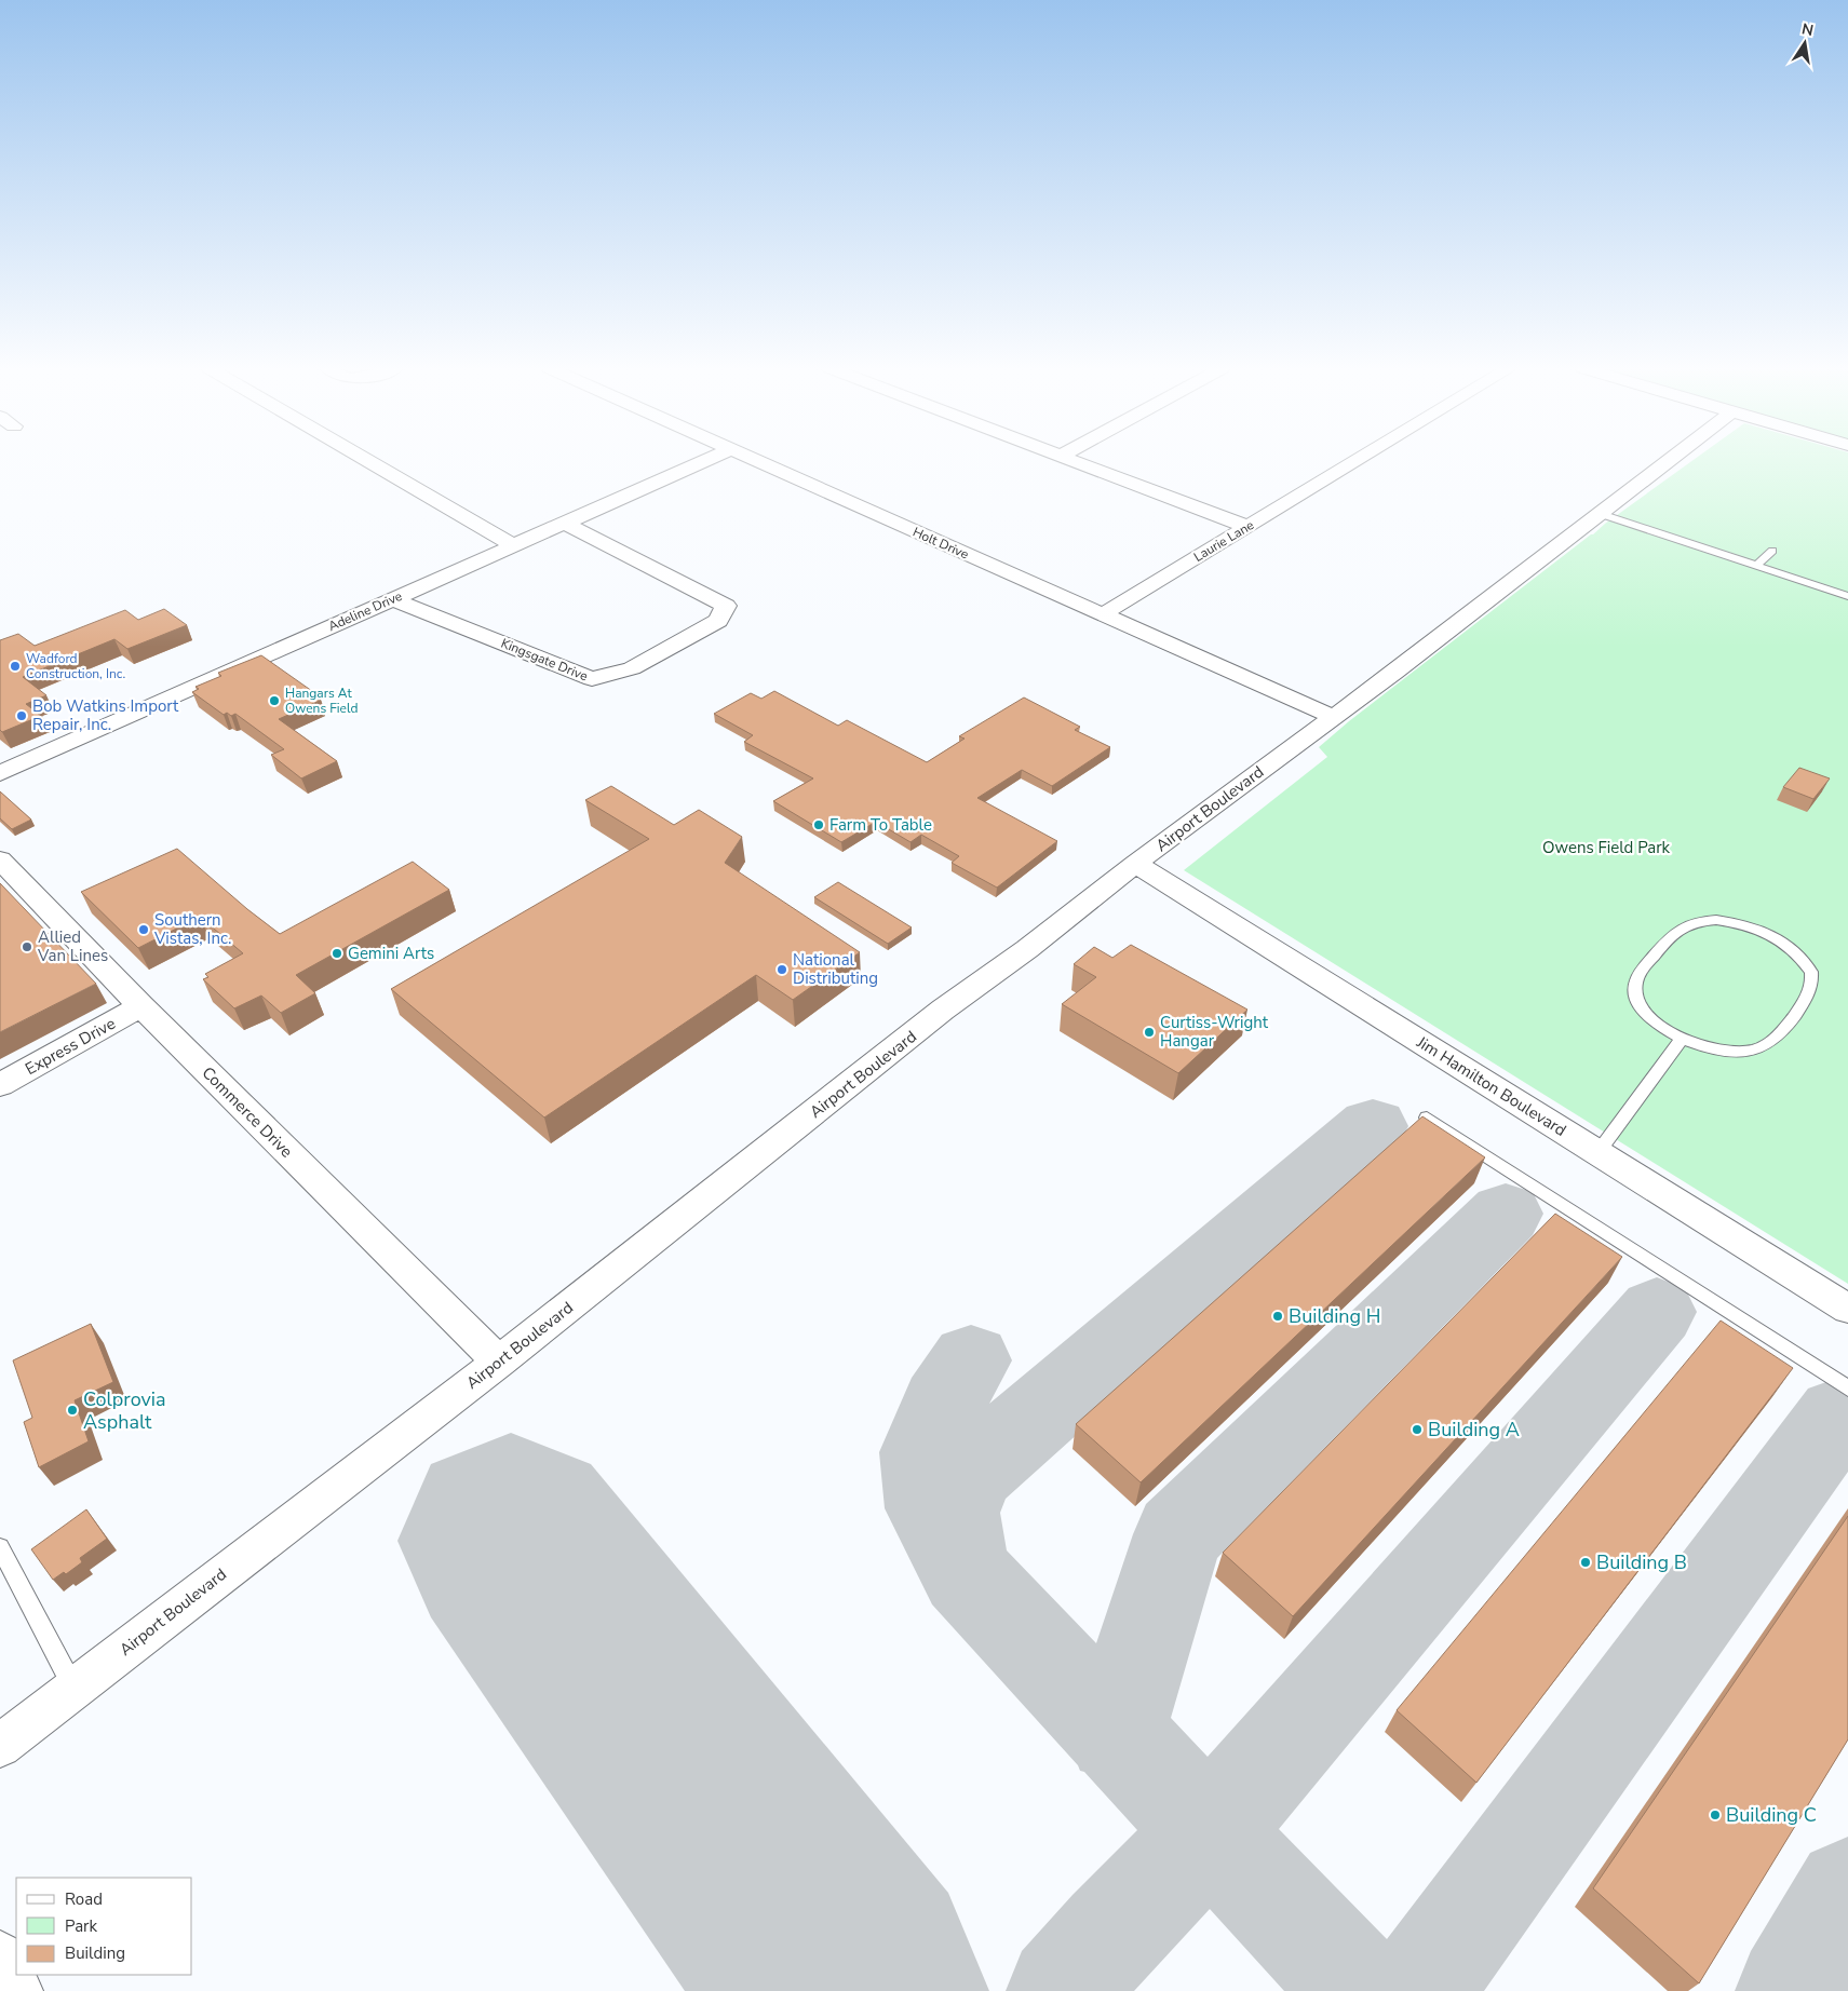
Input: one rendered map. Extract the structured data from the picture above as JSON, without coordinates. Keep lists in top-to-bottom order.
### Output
{
  "streets": {
    "street": [
      "Laurie Lane",
      "Holt Drive",
      "Adeline Drive",
      "Kingsgate Drive",
      "Airport Boulevard",
      "Express Drive",
      "Jim Hamilton Boulevard",
      "Commerce Drive"
    ]
  },
  "crossings": [
    ["Laurie Lane", "Holt Drive"],
    ["Holt Drive", "Airport Boulevard"],
    ["Adeline Drive", "Kingsgate Drive"],
    ["Airport Boulevard", "Jim Hamilton Boulevard"],
    ["Airport Boulevard", "Commerce Drive"],
    ["Express Drive", "Commerce Drive"]
  ],
  "parks": ["Owens Field Park"],
  "places": [
    "Wadford Construction, Inc.",
    "Hangars At Owens Field",
    "Bob Watkins Import Repair, Inc.",
    "Farm To Table",
    "Southern Vistas, Inc.",
    "Allied Van Lines",
    "Gemini Arts",
    "National Distributing",
    "Curtiss-Wright Hangar",
    "Building H",
    "Colprovia Asphalt",
    "Building A",
    "Building B",
    "Building C"
  ],
  "legend": ["Road", "Park", "Building"],
  "north": "top"
}
